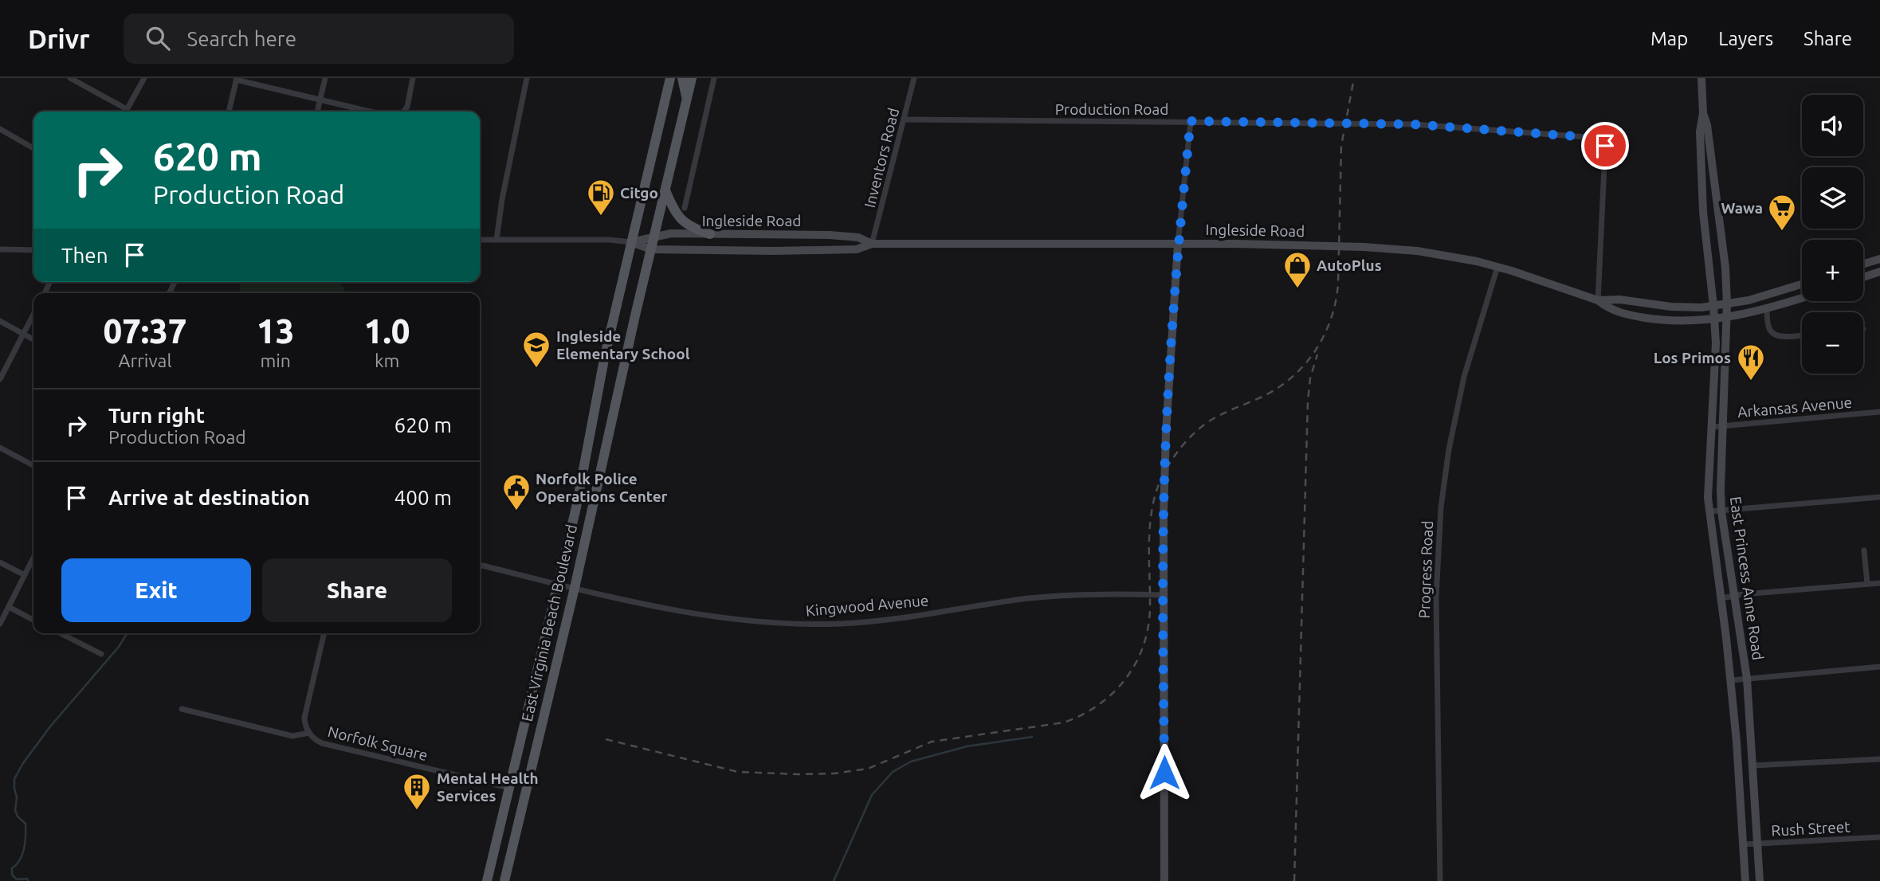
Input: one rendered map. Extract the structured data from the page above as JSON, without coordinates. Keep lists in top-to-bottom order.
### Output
{
  "streets": {
    "main road": ["East Virginia Beach Boulevard"],
    "street": [
      "Production Road",
      "Inventors Road",
      "Ingleside Road",
      "Arkansas Avenue",
      "Progress Road",
      "East Princess Anne Road",
      "Kingwood Avenue",
      "Norfolk Square",
      "Rush Street"
    ]
  },
  "crossings": [
    ["Production Road", "Inventors Road"],
    ["Production Road", "Ingleside Road"],
    ["Inventors Road", "Ingleside Road"],
    ["Ingleside Road", "Progress Road"],
    ["Ingleside Road", "East Princess Anne Road"],
    ["Ingleside Road", "East Virginia Beach Boulevard"],
    ["Arkansas Avenue", "East Princess Anne Road"],
    ["East Princess Anne Road", "Rush Street"],
    ["Kingwood Avenue", "East Virginia Beach Boulevard"],
    ["East Virginia Beach Boulevard", "Norfolk Square"]
  ],
  "places": {
    "fuel station": ["Citgo"],
    "supermarket": ["Wawa"],
    "shop": ["AutoPlus"],
    "school or university": ["Ingleside Elementary School"],
    "restaurant": ["Los Primos"],
    "public building": ["Norfolk Police Operations Center"],
    "building": ["Mental Health Services"]
  },
  "page": {
    "header": "Drivr",
    "search": "Search here",
    "nav": ["Map", "Layers", "Share"],
    "map_buttons": ["+", "−"],
    "turn": ["620 m", "Production Road"],
    "then": "Then",
    "eta": [
      "07:37",
      "Arrival",
      "13",
      "min",
      "1.0",
      "km"
    ],
    "list": [
      {
        "name": "Turn right",
        "note": "Production Road",
        "value": "620 m"
      },
      {
        "name": "Arrive at destination",
        "value": "400 m"
      }
    ],
    "buttons": ["Exit", "Share"]
  }
}
